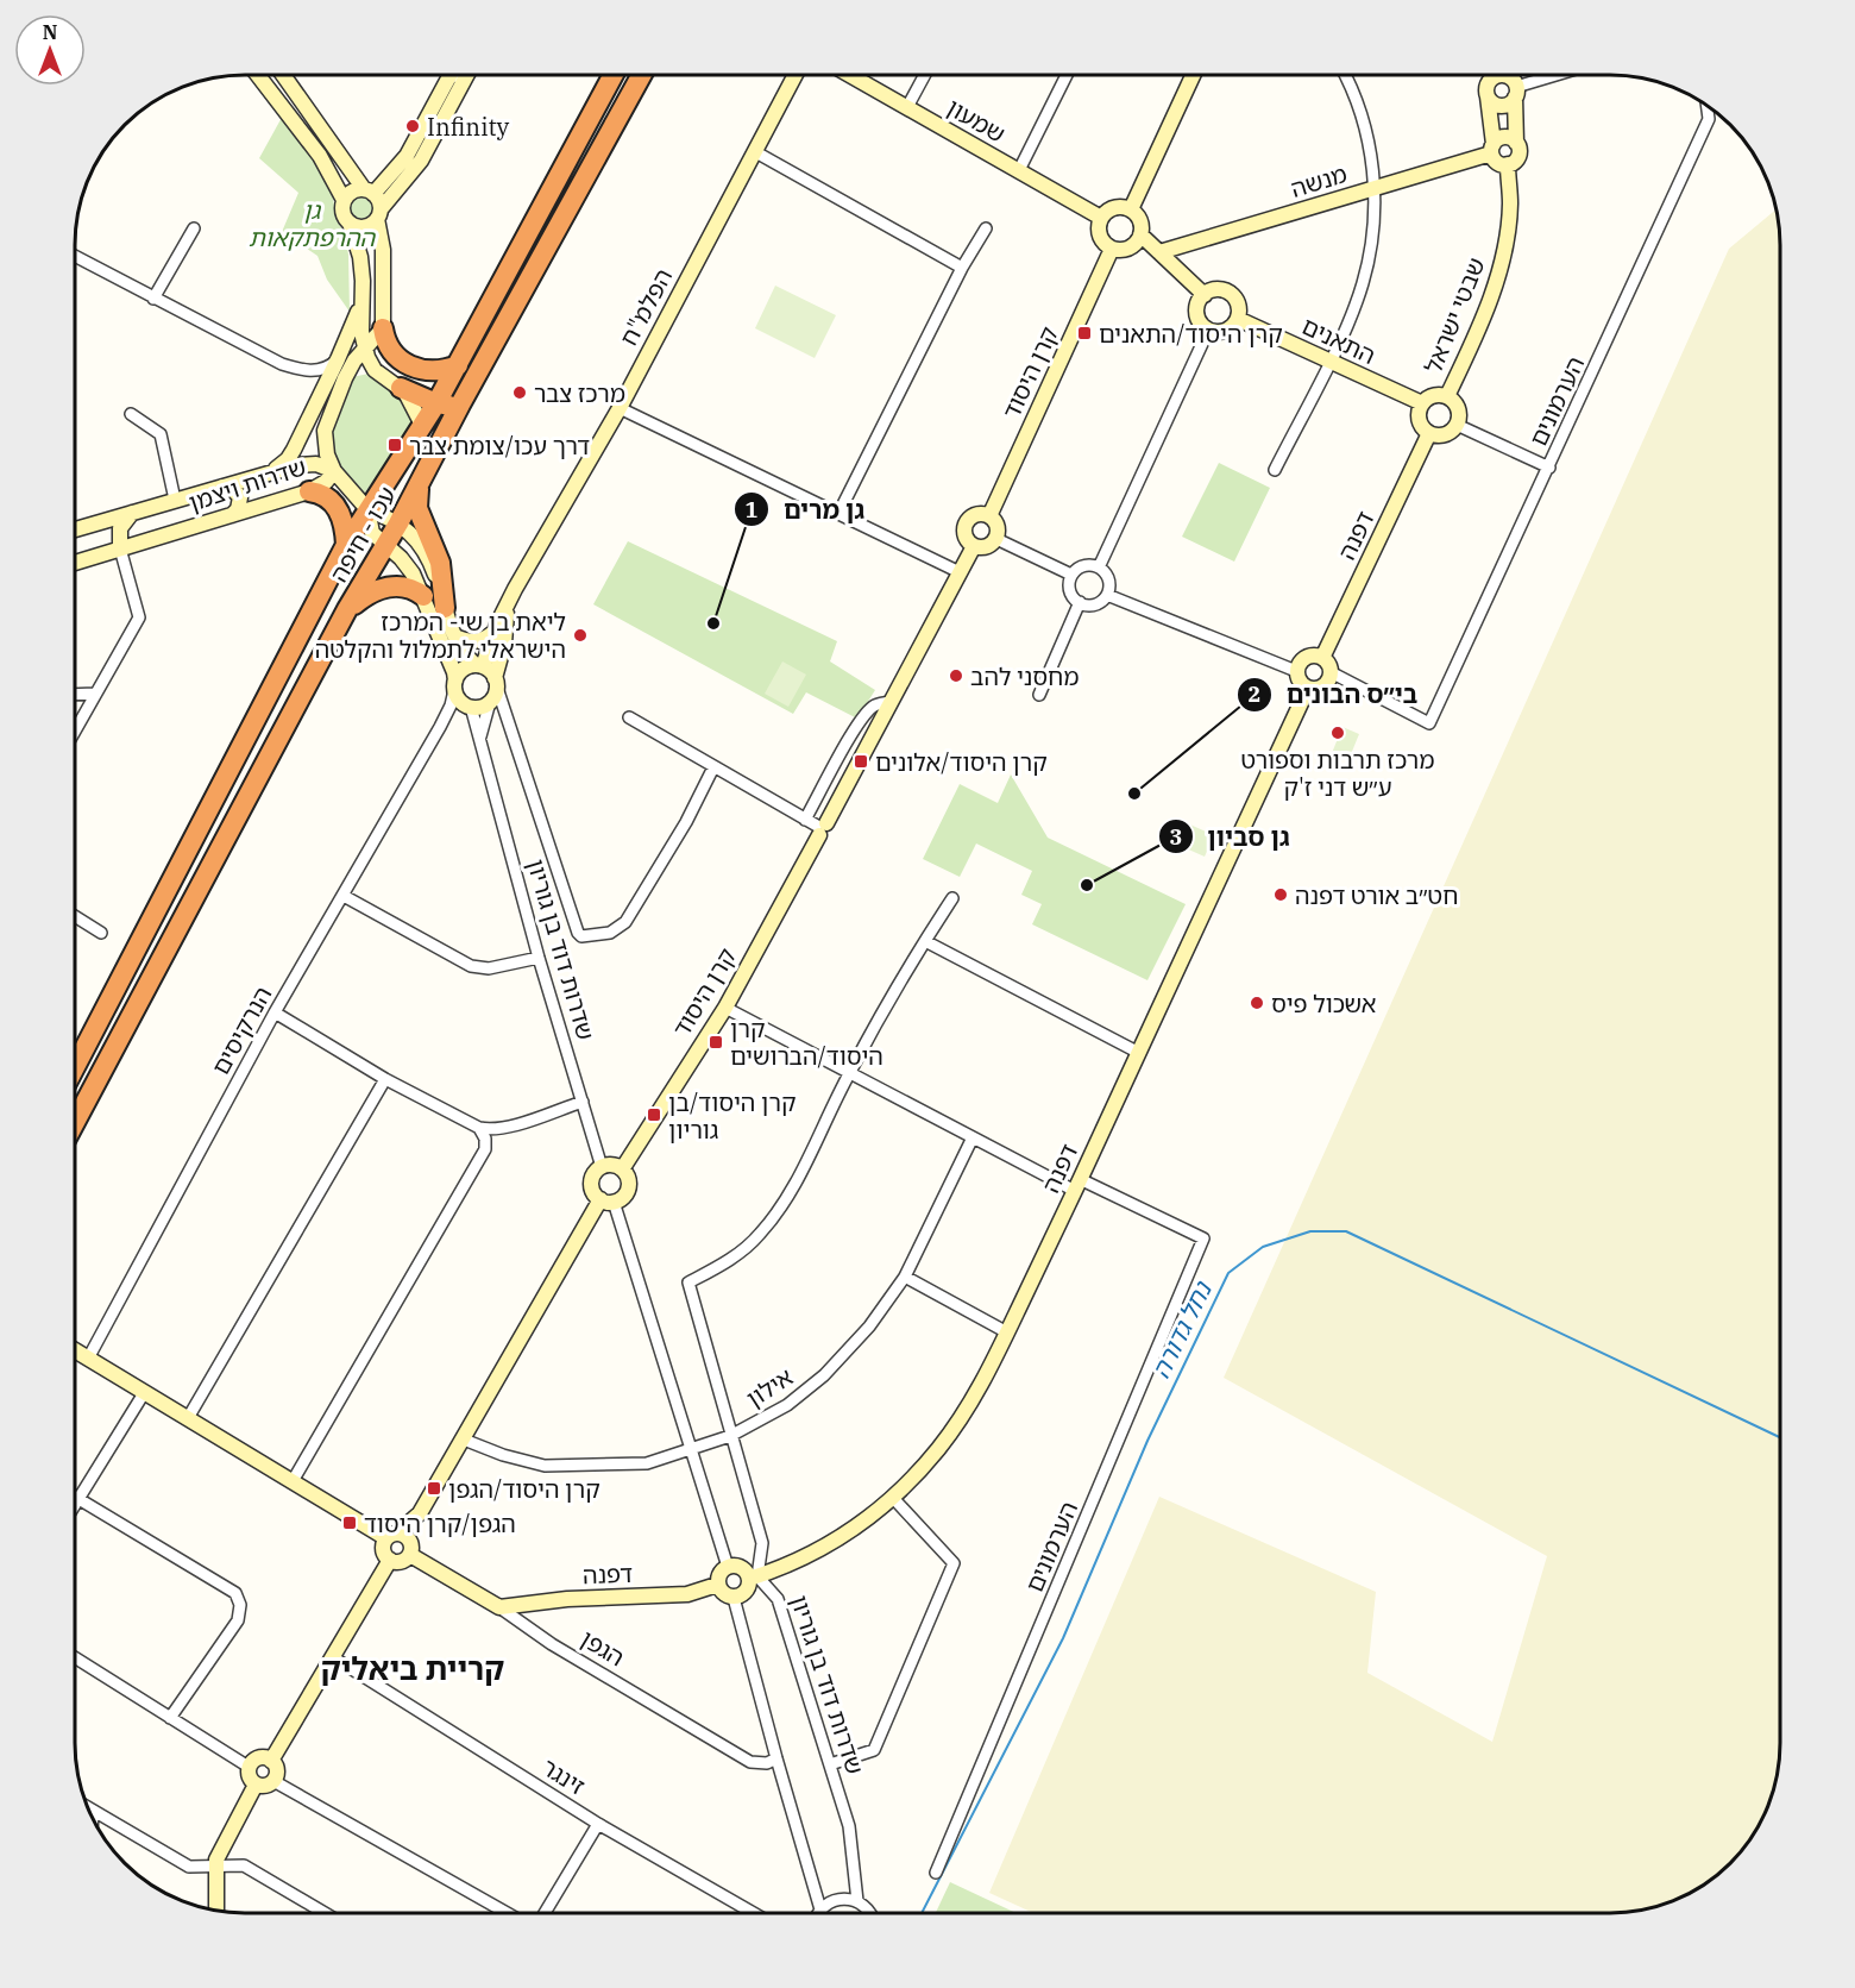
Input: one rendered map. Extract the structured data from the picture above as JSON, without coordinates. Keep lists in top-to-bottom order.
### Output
{
  "streets": {
    "highway": ["עכו - חיפה"],
    "street": [
      "שמעון",
      "מנשה",
      "הפלמ\"ח",
      "שבטי ישראל",
      "התאנים",
      "קרן היסוד",
      "הערמונים",
      "שדרות ויצמן",
      "דפנה",
      "שדרות דוד בן גוריון",
      "הנרקיסים",
      "אילון",
      "הגפן",
      "זינגר"
    ]
  },
  "crossings": [
    ["שמעון", "קרן היסוד"],
    ["מנשה", "שבטי ישראל"],
    ["הפלמ\"ח", "שדרות דוד בן גוריון"],
    ["הפלמ\"ח", "הנרקיסים"],
    ["שבטי ישראל", "התאנים"],
    ["שבטי ישראל", "דפנה"],
    ["התאנים", "דפנה"],
    ["קרן היסוד", "שדרות דוד בן גוריון"],
    ["הערמונים", "דפנה"],
    ["דפנה", "שדרות דוד בן גוריון"],
    ["דפנה", "הגפן"],
    ["שדרות דוד בן גוריון", "הנרקיסים"]
  ],
  "districts": ["קריית ביאליק"],
  "water": ["נחל גדורה"],
  "parks": ["גן ההרפתקאות"],
  "places": {
    "other": [
      "Infinity",
      "מרכז צבר",
      "גן מרים",
      "ליאת בן שי- המרכז הישראלי לתמלול והקלטה",
      "מחסני להב",
      "מרכז תרבות וספורט ע״ש דני ז'ק",
      "בי״ס הבונים",
      "גן סביון",
      "חט״ב אורט דפנה",
      "אשכול פיס"
    ],
    "transit": [
      "קרן היסוד/התאנים",
      "דרך עכו/צומת צבר",
      "קרן היסוד/אלונים",
      "קרן היסוד/הברושים",
      "קרן היסוד/בן גוריון",
      "קרן היסוד/הגפן",
      "הגפן/קרן היסוד"
    ]
  },
  "north": "top"
}
